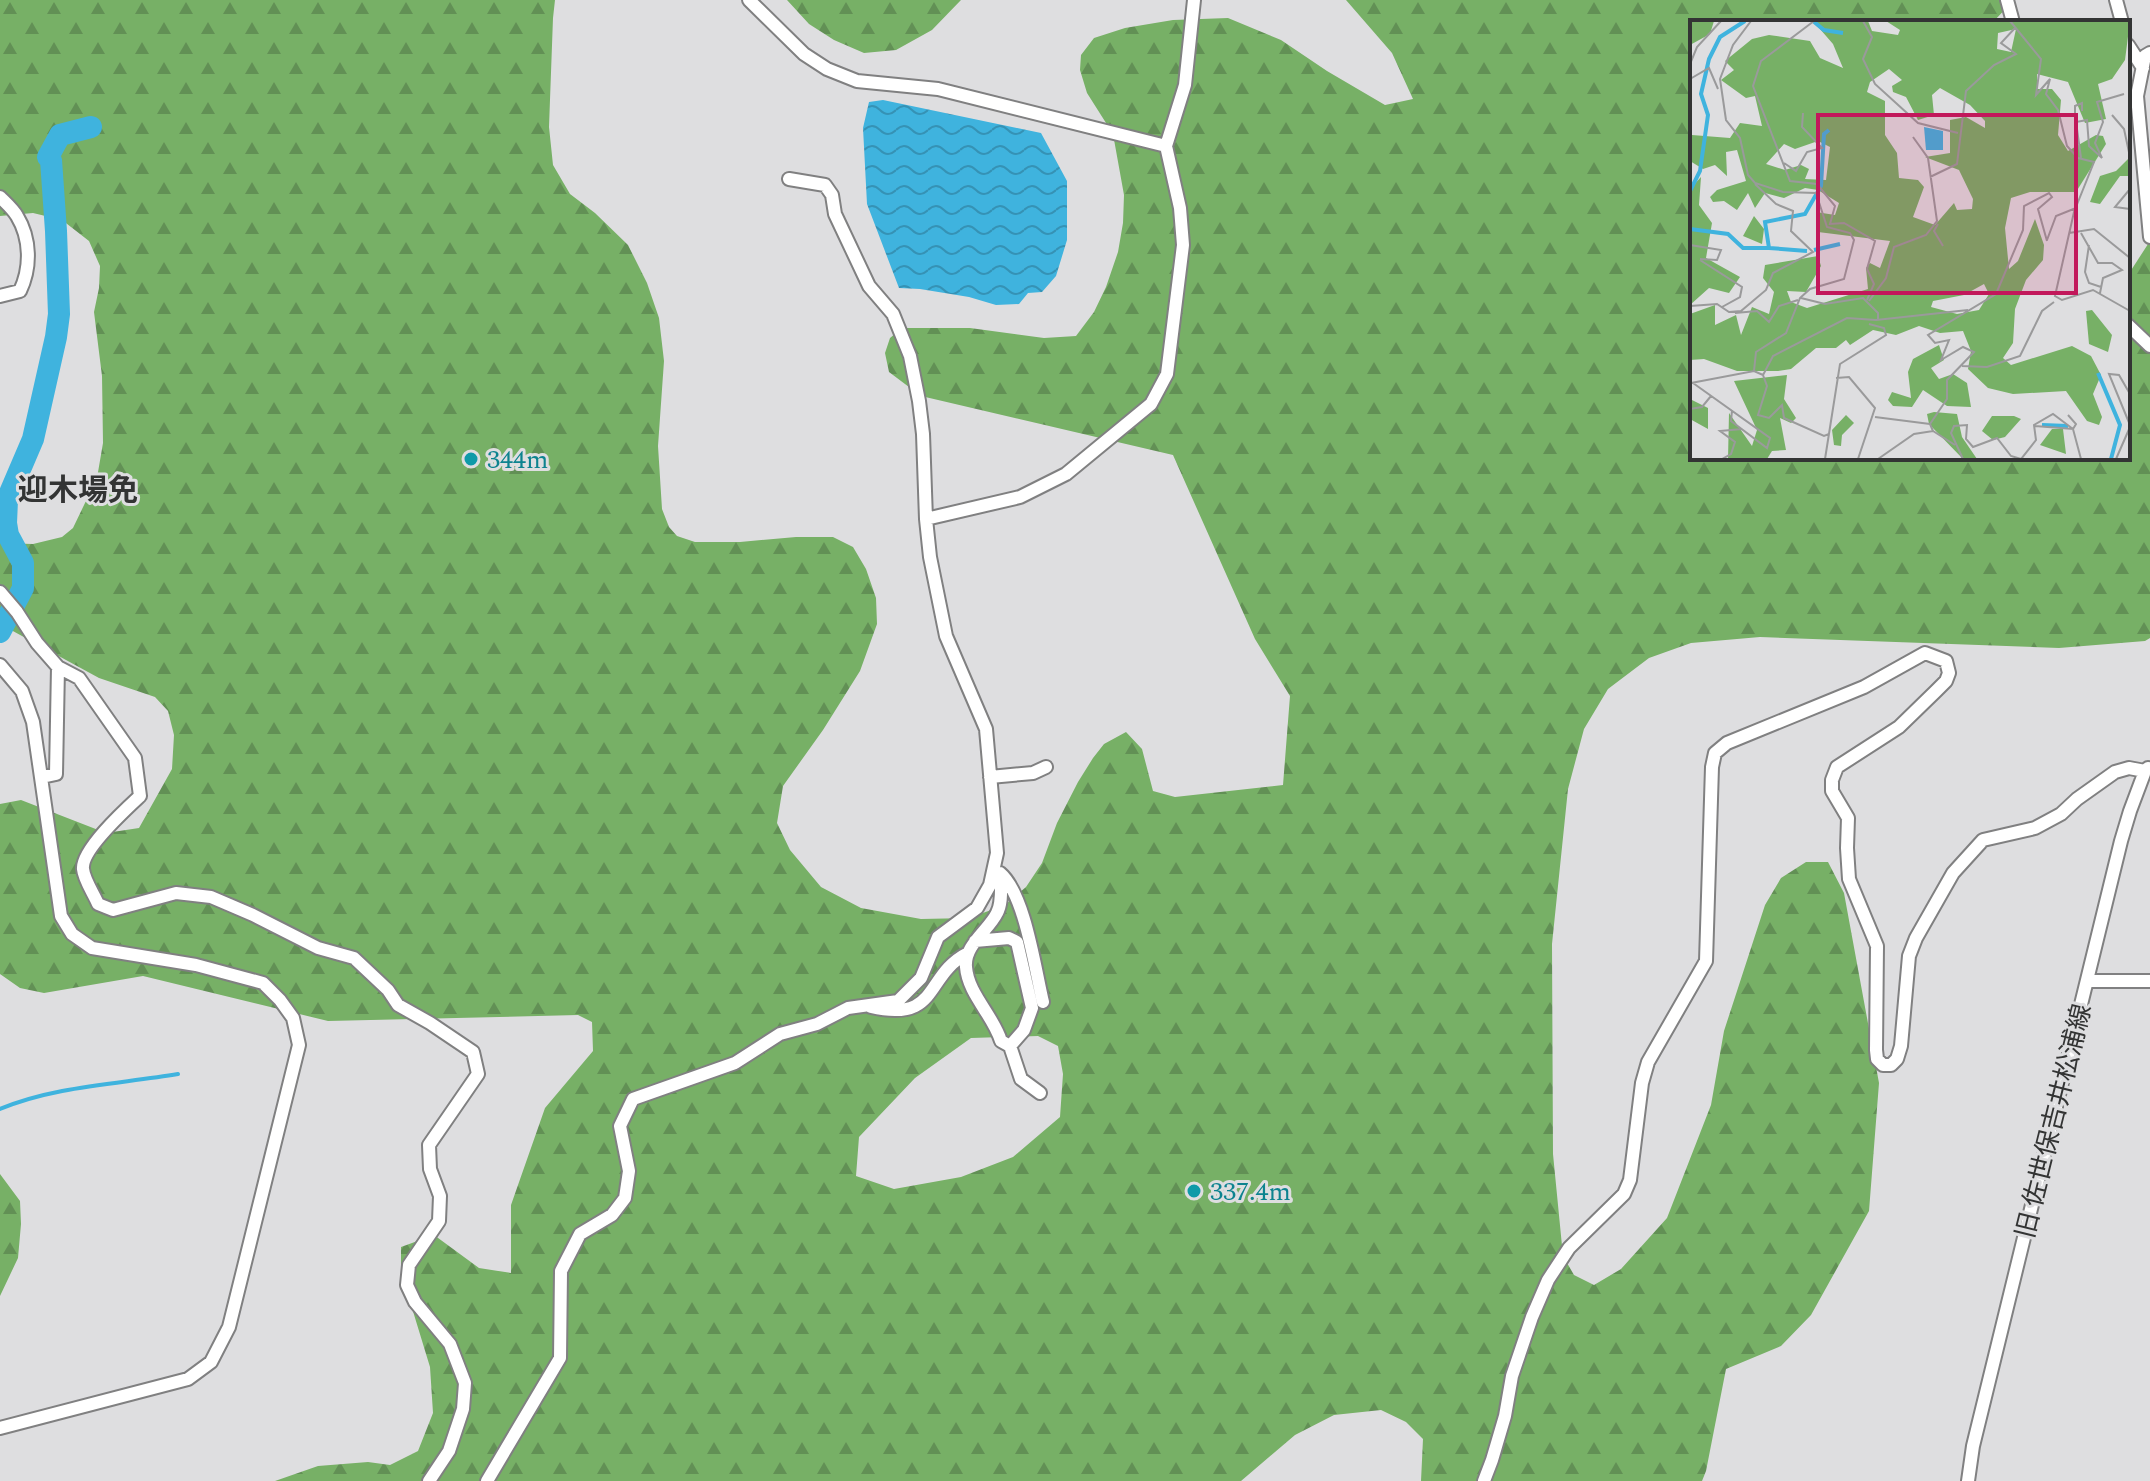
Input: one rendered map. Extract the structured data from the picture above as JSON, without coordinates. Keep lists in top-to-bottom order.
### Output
{
  "streets": {
    "street": ["旧 佐世保吉井松浦線"]
  },
  "districts": ["迎木場免"],
  "places": ["344m", "337.4m"]
}
